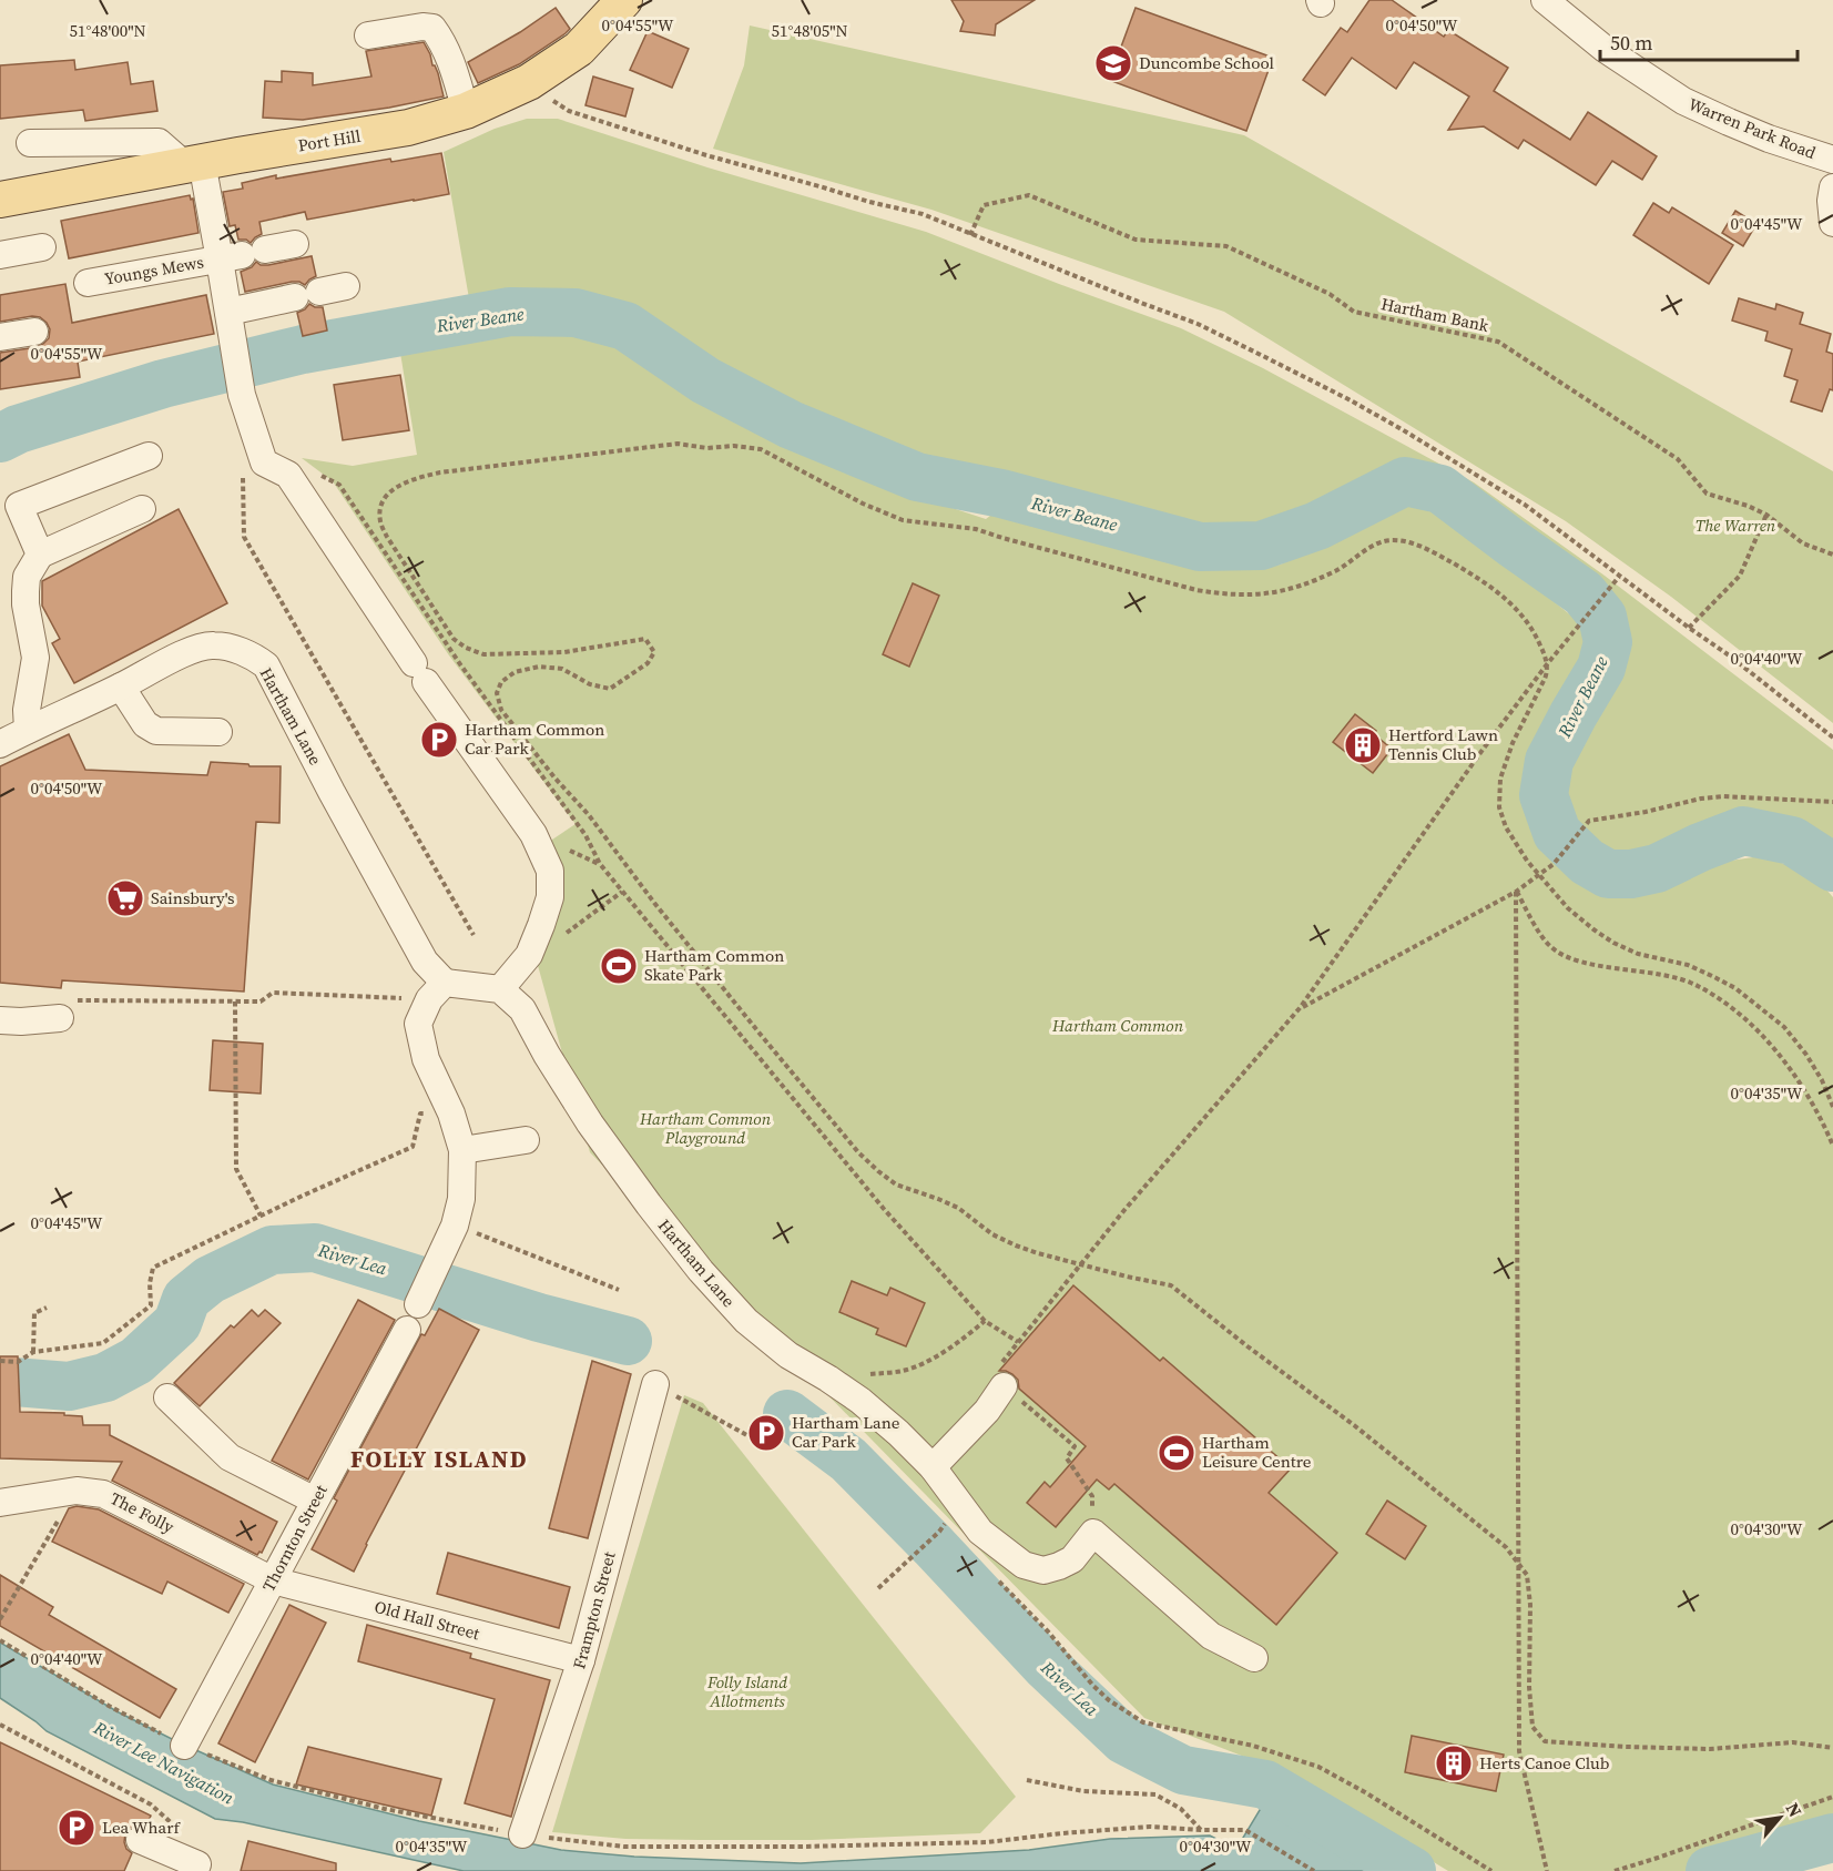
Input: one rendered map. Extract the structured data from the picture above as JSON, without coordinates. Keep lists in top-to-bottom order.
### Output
{
  "streets": {
    "main road": ["Port Hill"],
    "street": [
      "Warren Park Road",
      "Youngs Mews",
      "Hartham Lane",
      "The Folly",
      "Thornton Street",
      "Frampton Street",
      "Old Hall Street"
    ],
    "path": ["Hartham Bank"]
  },
  "crossings": [
    ["The Folly", "Thornton Street"],
    ["The Folly", "Old Hall Street"],
    ["Thornton Street", "Old Hall Street"],
    ["Frampton Street", "Old Hall Street"]
  ],
  "districts": ["FOLLY ISLAND"],
  "water": ["River Beane", "River Lea", "River Lee Navigation"],
  "parks": [
    "The Warren",
    "Hartham Common",
    "Hartham Common Playground",
    "Folly Island Allotments"
  ],
  "places": {
    "school or university": ["Duncombe School"],
    "parking": ["Hartham Common Car Park", "Hartham Lane Car Park", "Lea Wharf"],
    "building": ["Hertford Lawn Tennis Club", "Herts Canoe Club"],
    "supermarket": ["Sainsbury's"],
    "sports": ["Hartham Common Skate Park", "Hartham Leisure Centre"]
  },
  "scale_bar": "50 m",
  "north": "top right",
  "coordinates": [
    "0°04'55\"W",
    "0°04'50\"W",
    "51°48'00\"N",
    "51°48'05\"N",
    "0°04'45\"W",
    "0°04'40\"W",
    "0°04'35\"W",
    "0°04'30\"W"
  ]
}
